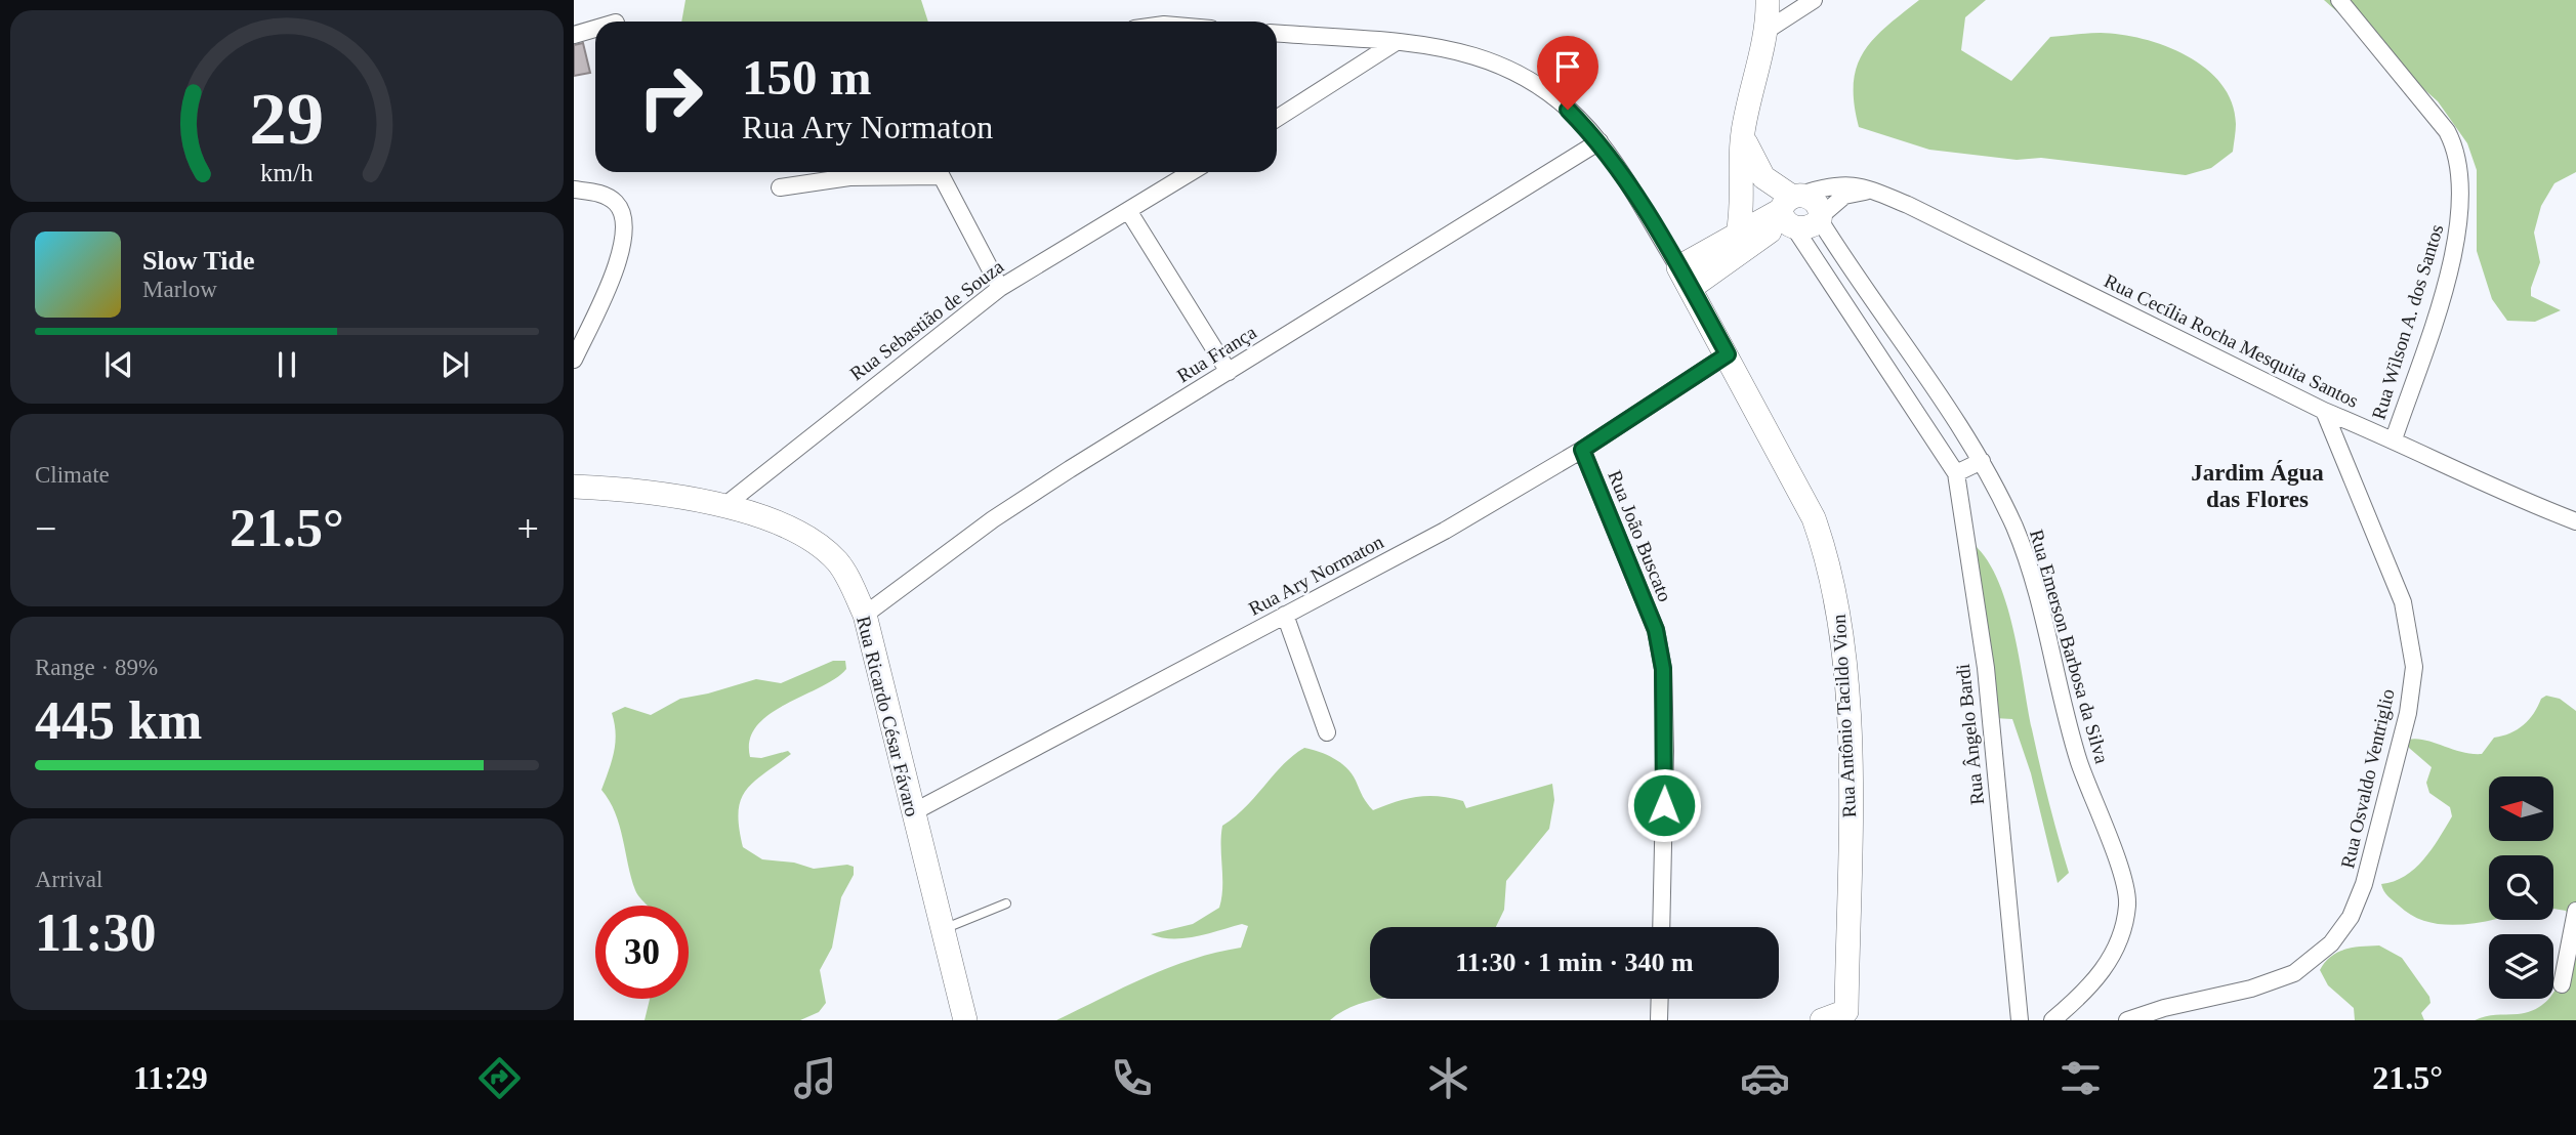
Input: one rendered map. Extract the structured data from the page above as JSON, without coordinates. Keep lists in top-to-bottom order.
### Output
{
  "streets": {
    "street": [
      "Rua Sebastião de Souza",
      "Rua Wilson A. dos Santos",
      "Rua Cecília Rocha Mesquita Santos",
      "Rua França",
      "Rua João Buscato",
      "Rua Ary Normaton",
      "Rua Emerson Barbosa da Silva",
      "Rua Ricardo César Fávaro",
      "Rua Antônio Tacildo Vion",
      "Rua Ângelo Bardi",
      "Rua Osvaldo Ventriglio"
    ]
  },
  "crossings": [
    ["Rua Sebastião de Souza", "Rua Ricardo César Fávaro"],
    ["Rua Wilson A. dos Santos", "Rua Cecília Rocha Mesquita Santos"],
    ["Rua Cecília Rocha Mesquita Santos", "Rua Osvaldo Ventriglio"],
    ["Rua França", "Rua Ricardo César Fávaro"],
    ["Rua França", "Rua Antônio Tacildo Vion"],
    ["Rua João Buscato", "Rua Ary Normaton"],
    ["Rua Ary Normaton", "Rua Ricardo César Fávaro"],
    ["Rua Ary Normaton", "Rua Antônio Tacildo Vion"]
  ],
  "districts": ["Jardim Água das Flores"],
  "north": "left",
  "page": {
    "turn": ["150 m", "Rua Ary Normaton"],
    "song": ["Slow Tide", "Marlow"],
    "tile": [
      "Climate",
      ["Range · 89%", "445 km"],
      ["Arrival", "11:30"]
    ],
    "heat": ["−", "21.5°", "+"],
    "limit": "30",
    "trip": "11:30 · 1 min · 340 m",
    "tabs": ["11:29", "21.5°"],
    "gauge": ["29", "km/h"]
  }
}
